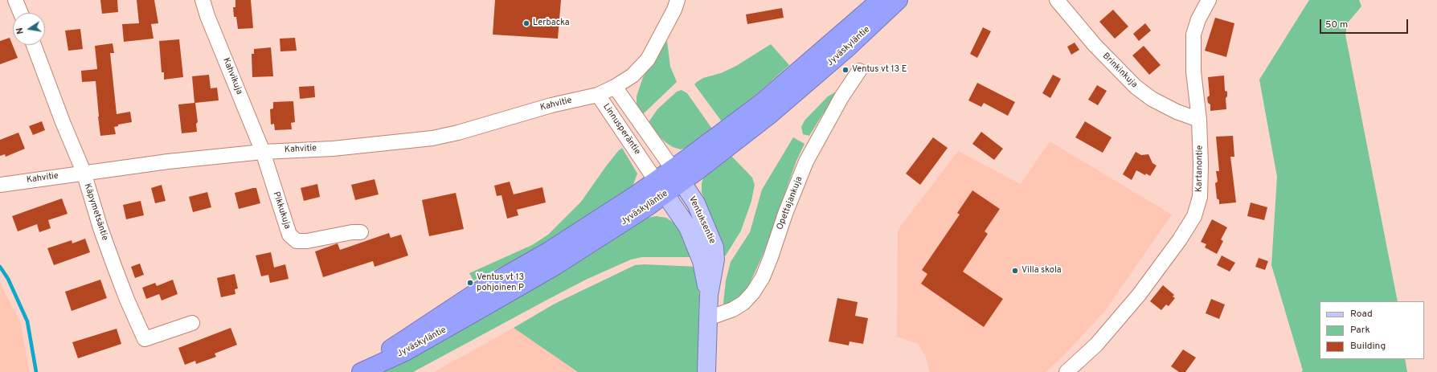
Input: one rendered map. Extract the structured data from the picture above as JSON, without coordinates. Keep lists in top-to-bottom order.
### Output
{
  "streets": {
    "highway": ["Jyväskyläntie"],
    "main road": ["Ventuksentie"],
    "street": [
      "Brinkinkuja",
      "Kahvikuja",
      "Kahvitie",
      "Linnusperäntie",
      "Kartanontie",
      "Opettajankuja",
      "Pikkukuja",
      "Käpymetsäntie"
    ]
  },
  "crossings": [
    ["Jyväskyläntie", "Linnusperäntie"],
    ["Jyväskyläntie", "Ventuksentie"],
    ["Brinkinkuja", "Kartanontie"],
    ["Kahvikuja", "Kahvitie"],
    ["Kahvikuja", "Pikkukuja"],
    ["Kahvitie", "Linnusperäntie"],
    ["Kahvitie", "Pikkukuja"],
    ["Kahvitie", "Käpymetsäntie"],
    ["Linnusperäntie", "Ventuksentie"],
    ["Opettajankuja", "Ventuksentie"]
  ],
  "places": [
    "Lerbacka",
    "Ventus vt 13 E",
    "Villa skola",
    "Ventus vt 13 pohjoinen P"
  ],
  "legend": ["Road", "Park", "Building"],
  "scale_bar": "50 m",
  "north": "left"
}
